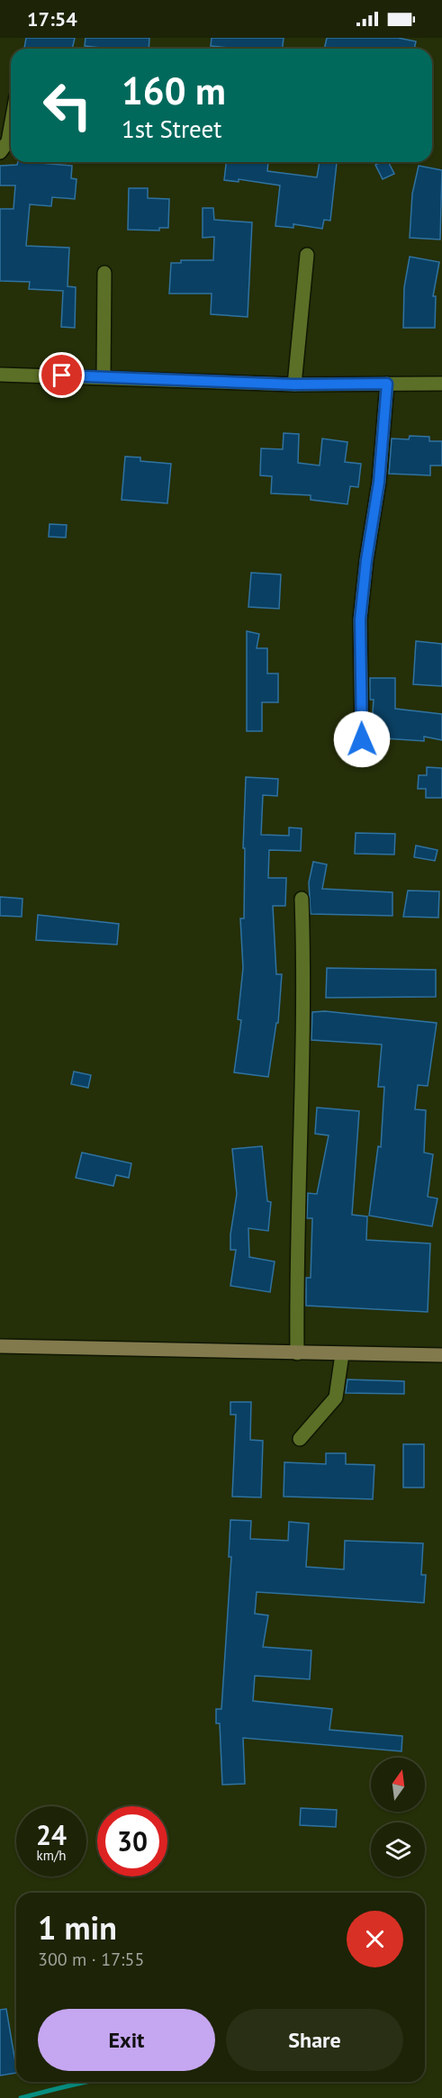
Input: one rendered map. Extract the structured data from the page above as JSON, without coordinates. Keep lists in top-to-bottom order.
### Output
{
  "north": "top",
  "page": {
    "status": "17:54",
    "turn": ["160 m", "1st Street"],
    "speed": "24 km/h",
    "limit": "30",
    "heading": ["1 min", "300 m · 17:55"],
    "buttons": ["Exit", "Share"]
  }
}
